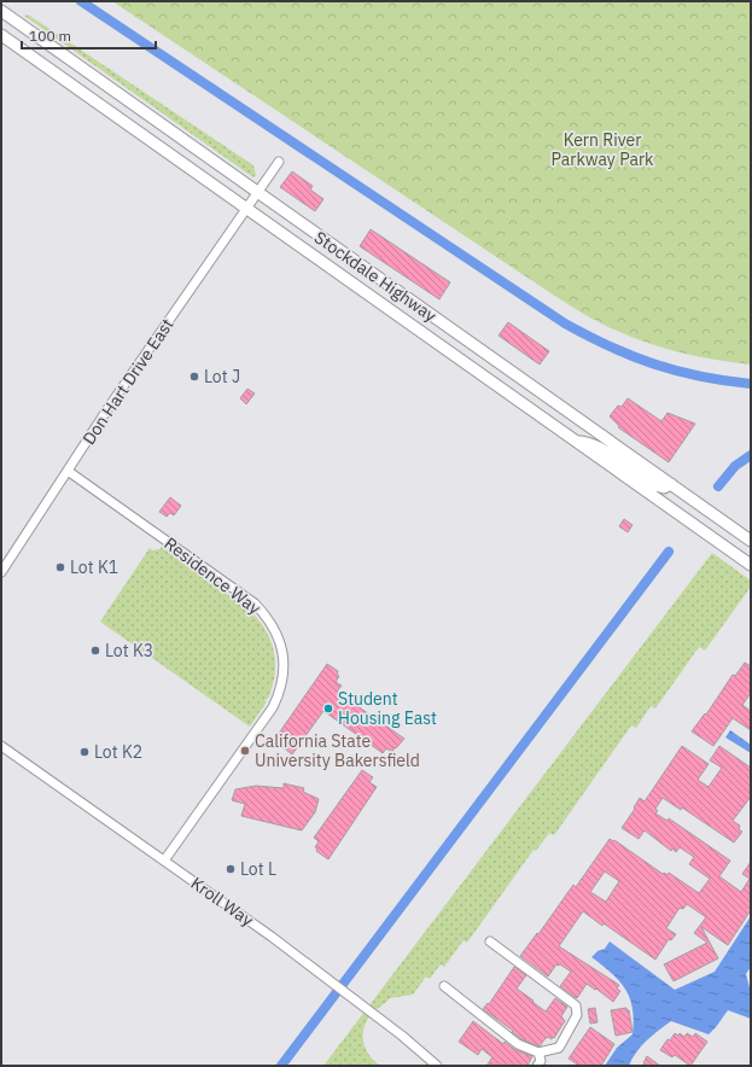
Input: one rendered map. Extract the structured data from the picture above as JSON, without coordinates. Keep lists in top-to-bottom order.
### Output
{
  "streets": {
    "main road": ["Stockdale Highway"],
    "street": ["Don Hart Drive East", "Residence Way", "Kroll Way"]
  },
  "crossings": [
    ["Stockdale Highway", "Don Hart Drive East"],
    ["Don Hart Drive East", "Residence Way"],
    ["Residence Way", "Kroll Way"]
  ],
  "parks": ["Kern River Parkway Park"],
  "places": [
    "Lot J",
    "Lot K1",
    "Lot K3",
    "Student Housing East",
    "California State University Bakersfield",
    "Lot K2",
    "Lot L"
  ],
  "scale_bar": "100 m"
}
